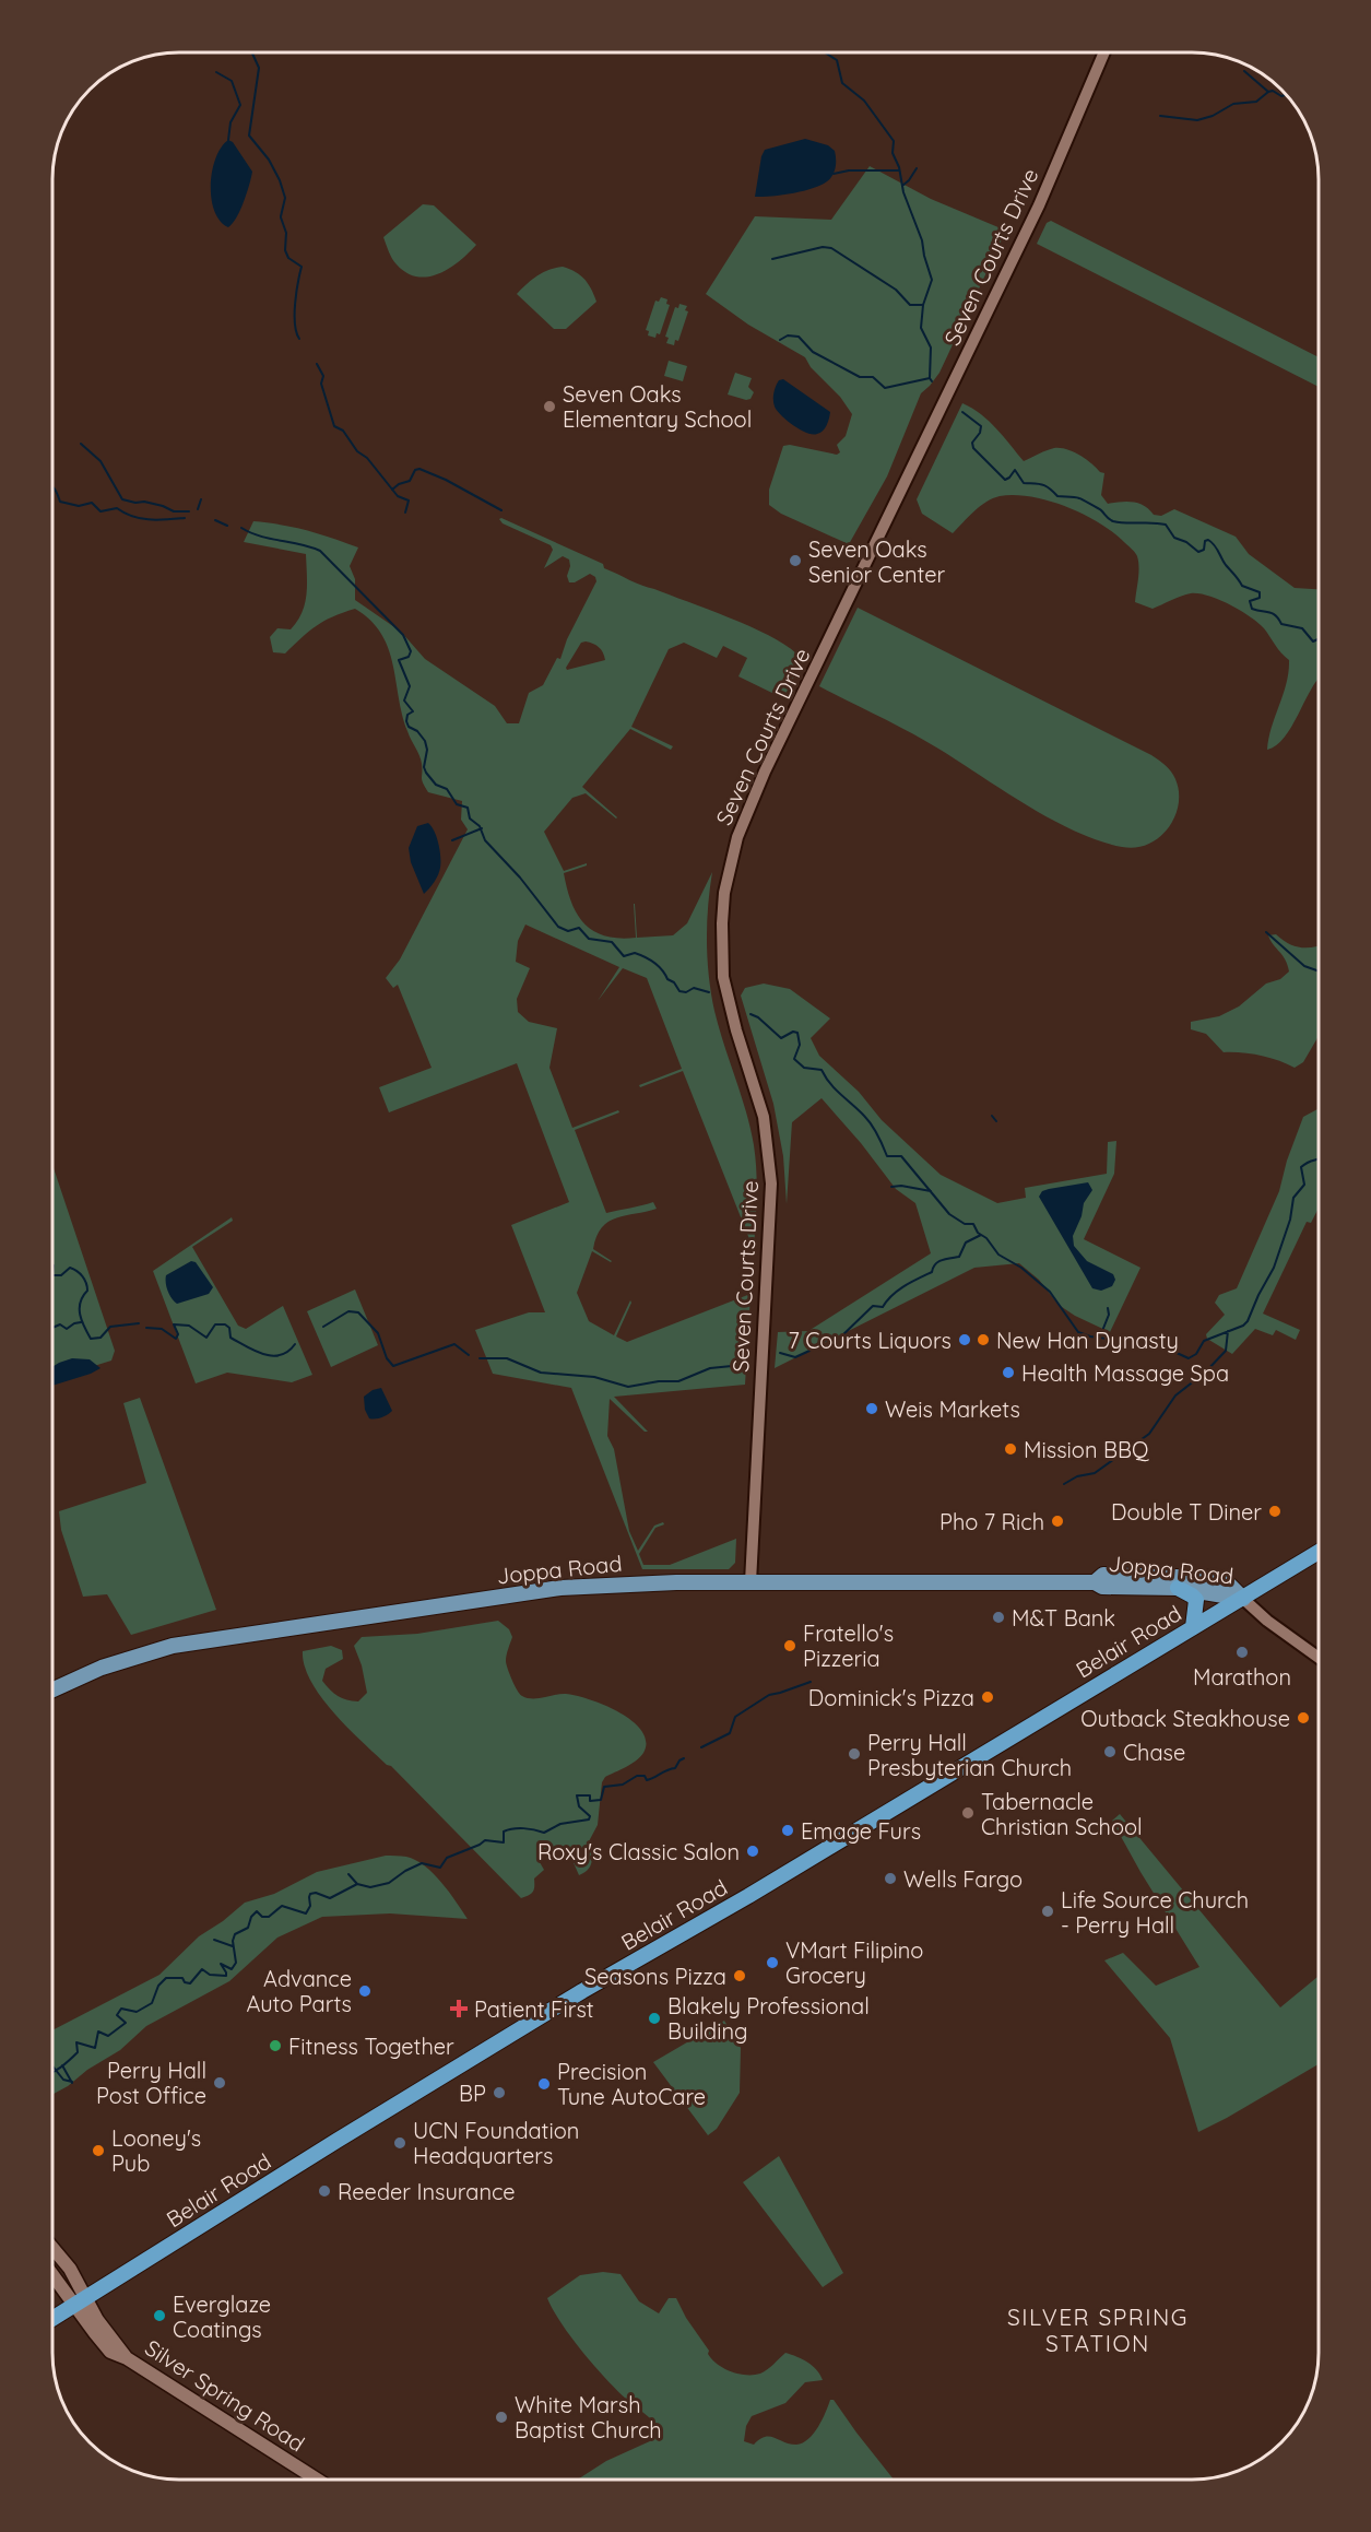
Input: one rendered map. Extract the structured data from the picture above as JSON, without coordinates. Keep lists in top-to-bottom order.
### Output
{
  "streets": {
    "highway": ["Belair Road"],
    "main road": ["Joppa Road", "Silver Spring Road"],
    "street": ["Seven Courts Drive"]
  },
  "crossings": [
    ["Seven Courts Drive", "Joppa Road"],
    ["Joppa Road", "Belair Road"],
    ["Belair Road", "Silver Spring Road"]
  ],
  "districts": ["SILVER SPRING STATION"],
  "places": {
    "other": [
      "Seven Oaks Elementary School",
      "Seven Oaks Senior Center",
      "7 Courts Liquors",
      "New Han Dynasty",
      "Health Massage Spa",
      "Weis Markets",
      "Mission BBQ",
      "Double T Diner",
      "Pho 7 Rich",
      "M&T Bank",
      "Fratello's Pizzeria",
      "Marathon",
      "Dominick's Pizza",
      "Outback Steakhouse",
      "Chase",
      "Perry Hall Presbyterian Church",
      "Tabernacle Christian School",
      "Emage Furs",
      "Roxy's Classic Salon",
      "Wells Fargo",
      "Life Source Church - Perry Hall",
      "VMart Filipino Grocery",
      "Seasons Pizza",
      "Advance Auto Parts",
      "Blakely Professional Building",
      "Fitness Together",
      "Perry Hall Post Office",
      "Precision Tune AutoCare",
      "BP",
      "UCN Foundation Headquarters",
      "Looney's Pub",
      "Reeder Insurance",
      "Everglaze Coatings",
      "White Marsh Baptist Church"
    ],
    "health": ["Patient First"]
  }
}
